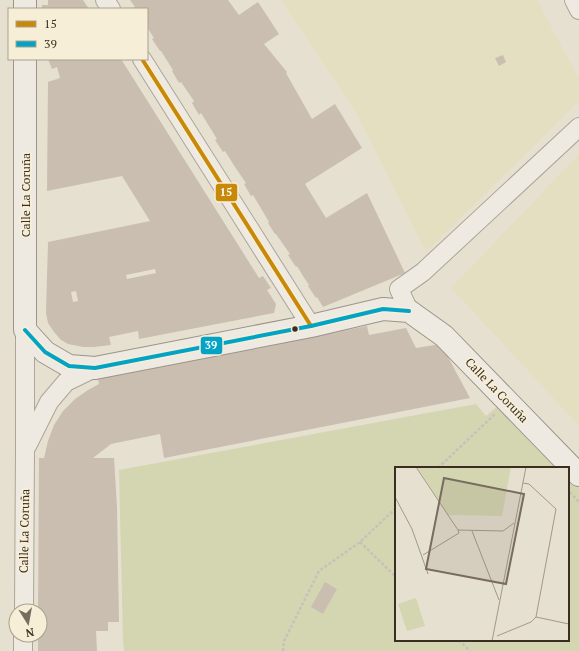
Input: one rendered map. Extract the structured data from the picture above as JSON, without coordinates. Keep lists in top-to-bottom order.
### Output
{
  "streets": {
    "street": ["Calle La Coruña"]
  },
  "lines": ["transit line 15", "transit line 39"],
  "legend": ["15", "39"],
  "north": "bottom"
}
